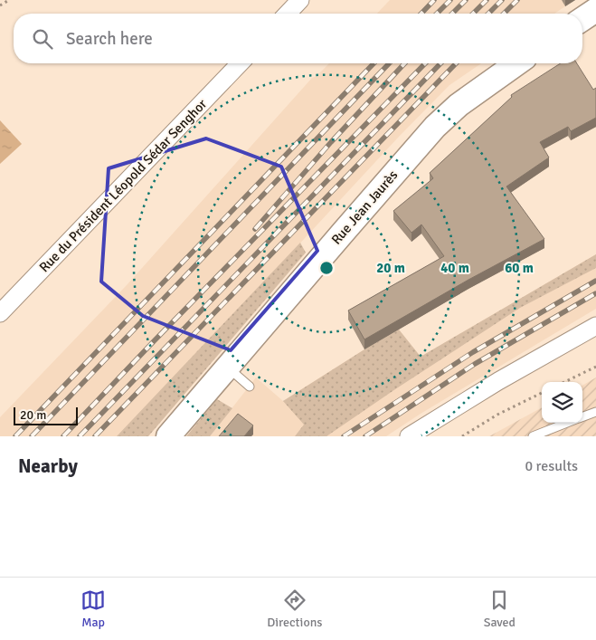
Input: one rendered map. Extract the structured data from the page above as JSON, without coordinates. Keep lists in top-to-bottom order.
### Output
{
  "streets": {
    "street": ["Rue du Président Léopold Sédar Senghor", "Rue Jean Jaurès"]
  },
  "scale_bar": "20 m",
  "page": {
    "search": "Search here",
    "scale": "20 m",
    "heading": ["Nearby", "0 results"],
    "nav": ["Map", "Directions", "Saved"]
  },
  "rings": ["20 m", "40 m", "60 m"]
}
